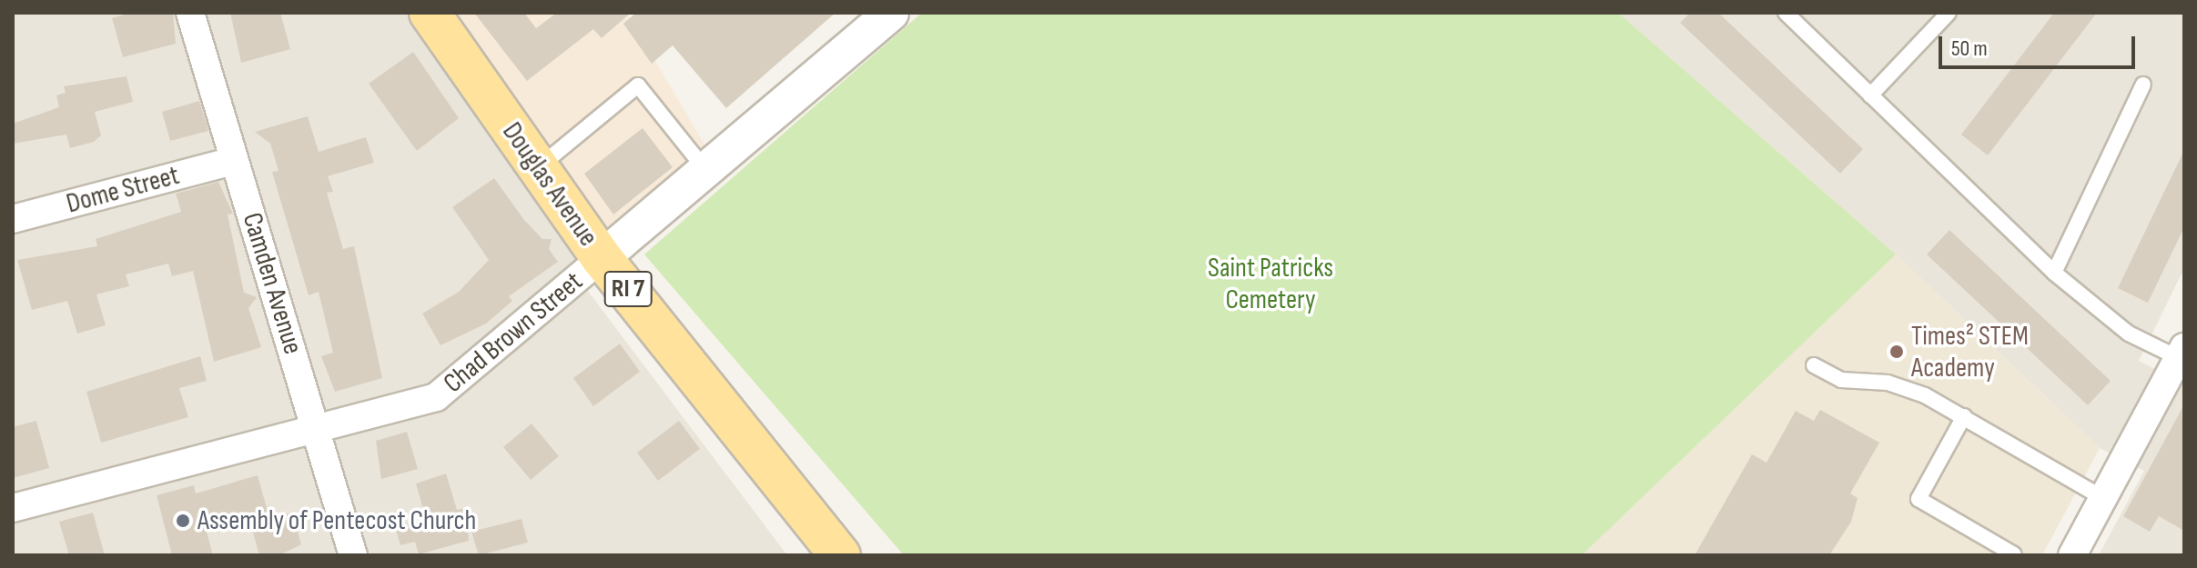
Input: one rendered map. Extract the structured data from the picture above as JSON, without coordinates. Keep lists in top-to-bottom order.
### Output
{
  "streets": {
    "main road": ["Douglas Avenue", "RI 7"],
    "street": ["Dome Street", "Camden Avenue", "Chad Brown Street"]
  },
  "crossings": [
    ["Douglas Avenue", "Chad Brown Street"],
    ["Dome Street", "Camden Avenue"],
    ["Camden Avenue", "Chad Brown Street"]
  ],
  "parks": ["Saint Patricks Cemetery"],
  "places": ["Times² STEM Academy", "Assembly of Pentecost Church"],
  "scale_bar": "50 m"
}
